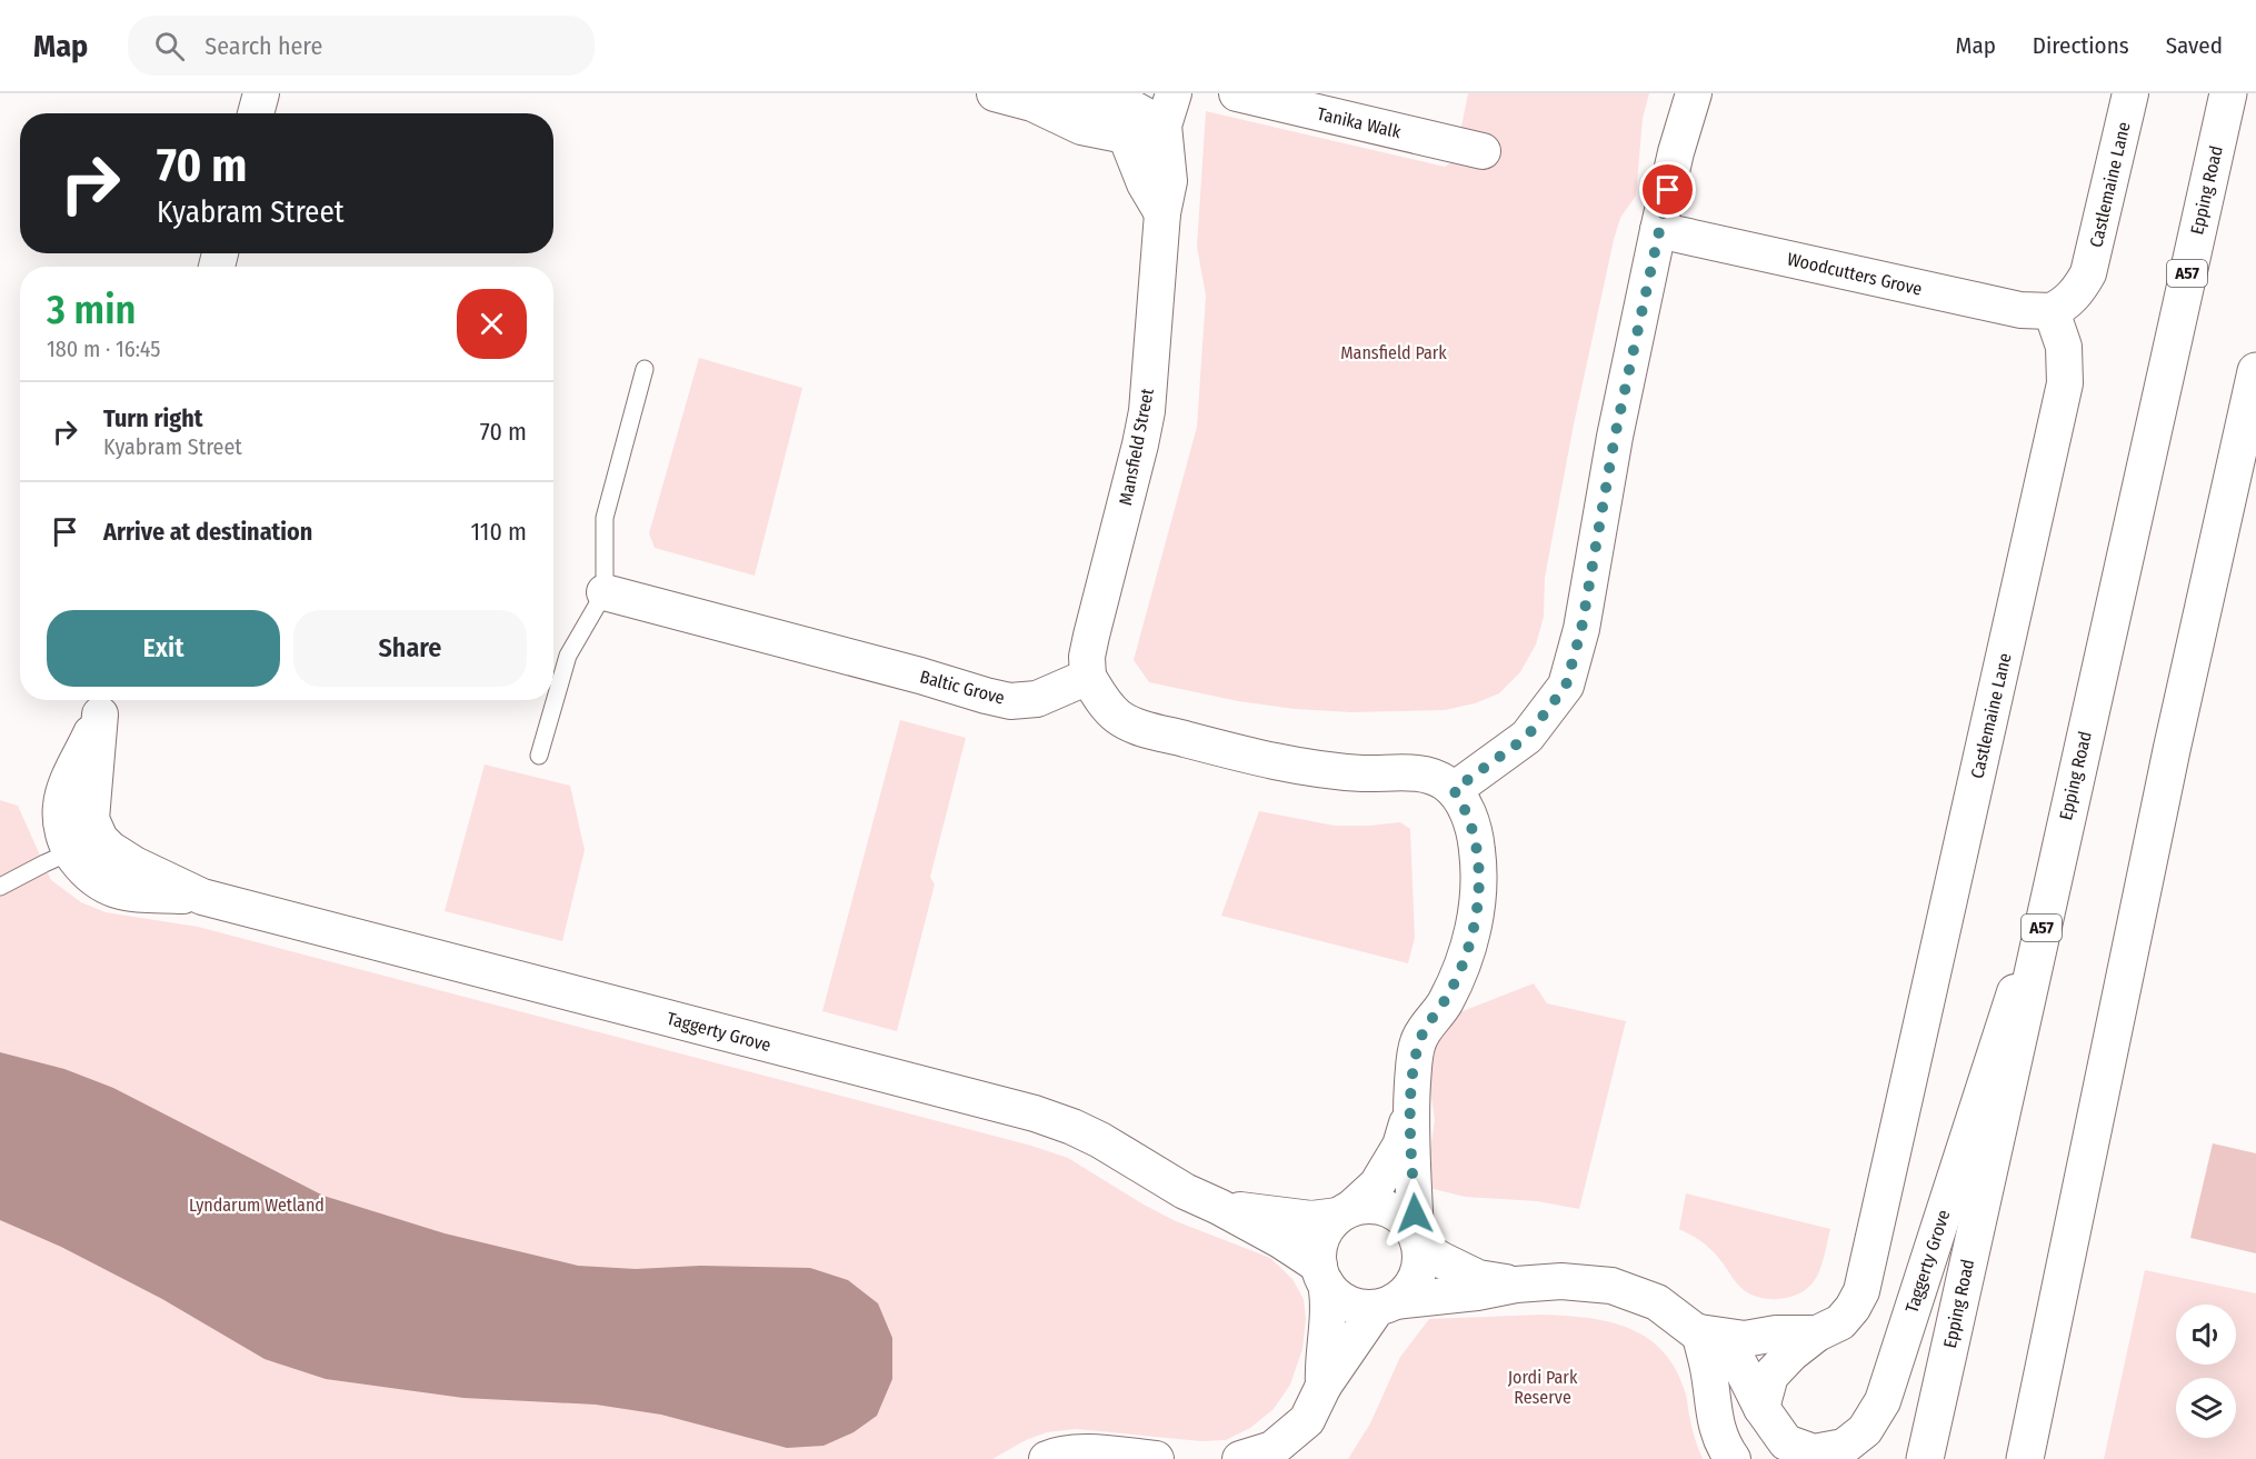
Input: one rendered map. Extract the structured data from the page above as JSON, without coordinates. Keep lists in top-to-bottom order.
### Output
{
  "streets": {
    "main road": ["Epping Road", "A57"],
    "street": [
      "Tanika Walk",
      "Castlemaine Lane",
      "Woodcutters Grove",
      "Mansfield Street",
      "Baltic Grove",
      "Taggerty Grove"
    ]
  },
  "crossings": [
    ["Castlemaine Lane", "Woodcutters Grove"],
    ["Castlemaine Lane", "Taggerty Grove"],
    ["Epping Road", "Taggerty Grove"],
    ["Mansfield Street", "Baltic Grove"]
  ],
  "parks": ["Mansfield Park", "Lyndarum Wetland", "Jordi Park Reserve"],
  "page": {
    "header": "Map",
    "search": "Search here",
    "nav": ["Map", "Directions", "Saved"],
    "turn": ["70 m", "Kyabram Street"],
    "heading": ["3 min", "180 m · 16:45"],
    "list": [
      {
        "name": "Turn right",
        "note": "Kyabram Street",
        "value": "70 m"
      },
      {
        "name": "Arrive at destination",
        "value": "110 m"
      }
    ],
    "buttons": ["Exit", "Share"]
  }
}
